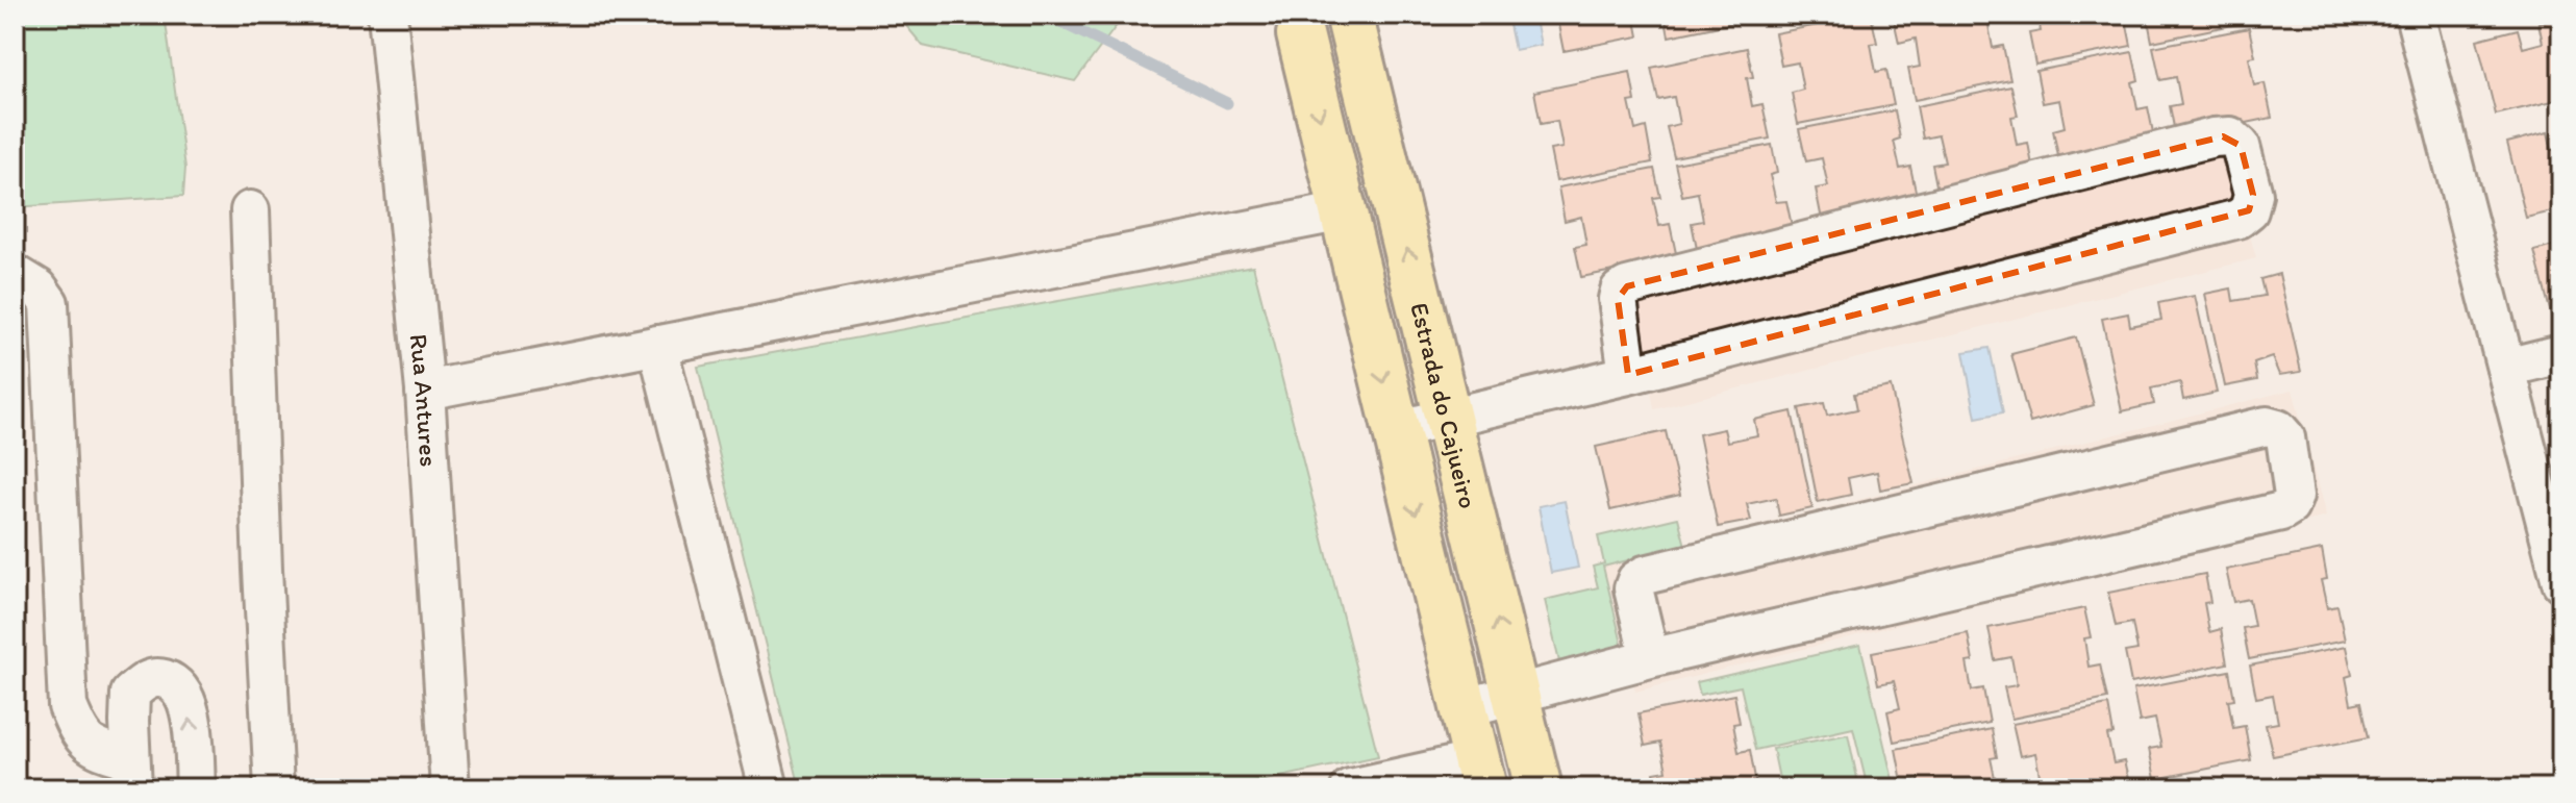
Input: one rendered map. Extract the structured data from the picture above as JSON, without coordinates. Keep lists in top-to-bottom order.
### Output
{
  "streets": {
    "main road": ["Estrada do Cajueiro"],
    "street": ["Rua Antures"]
  }
}
